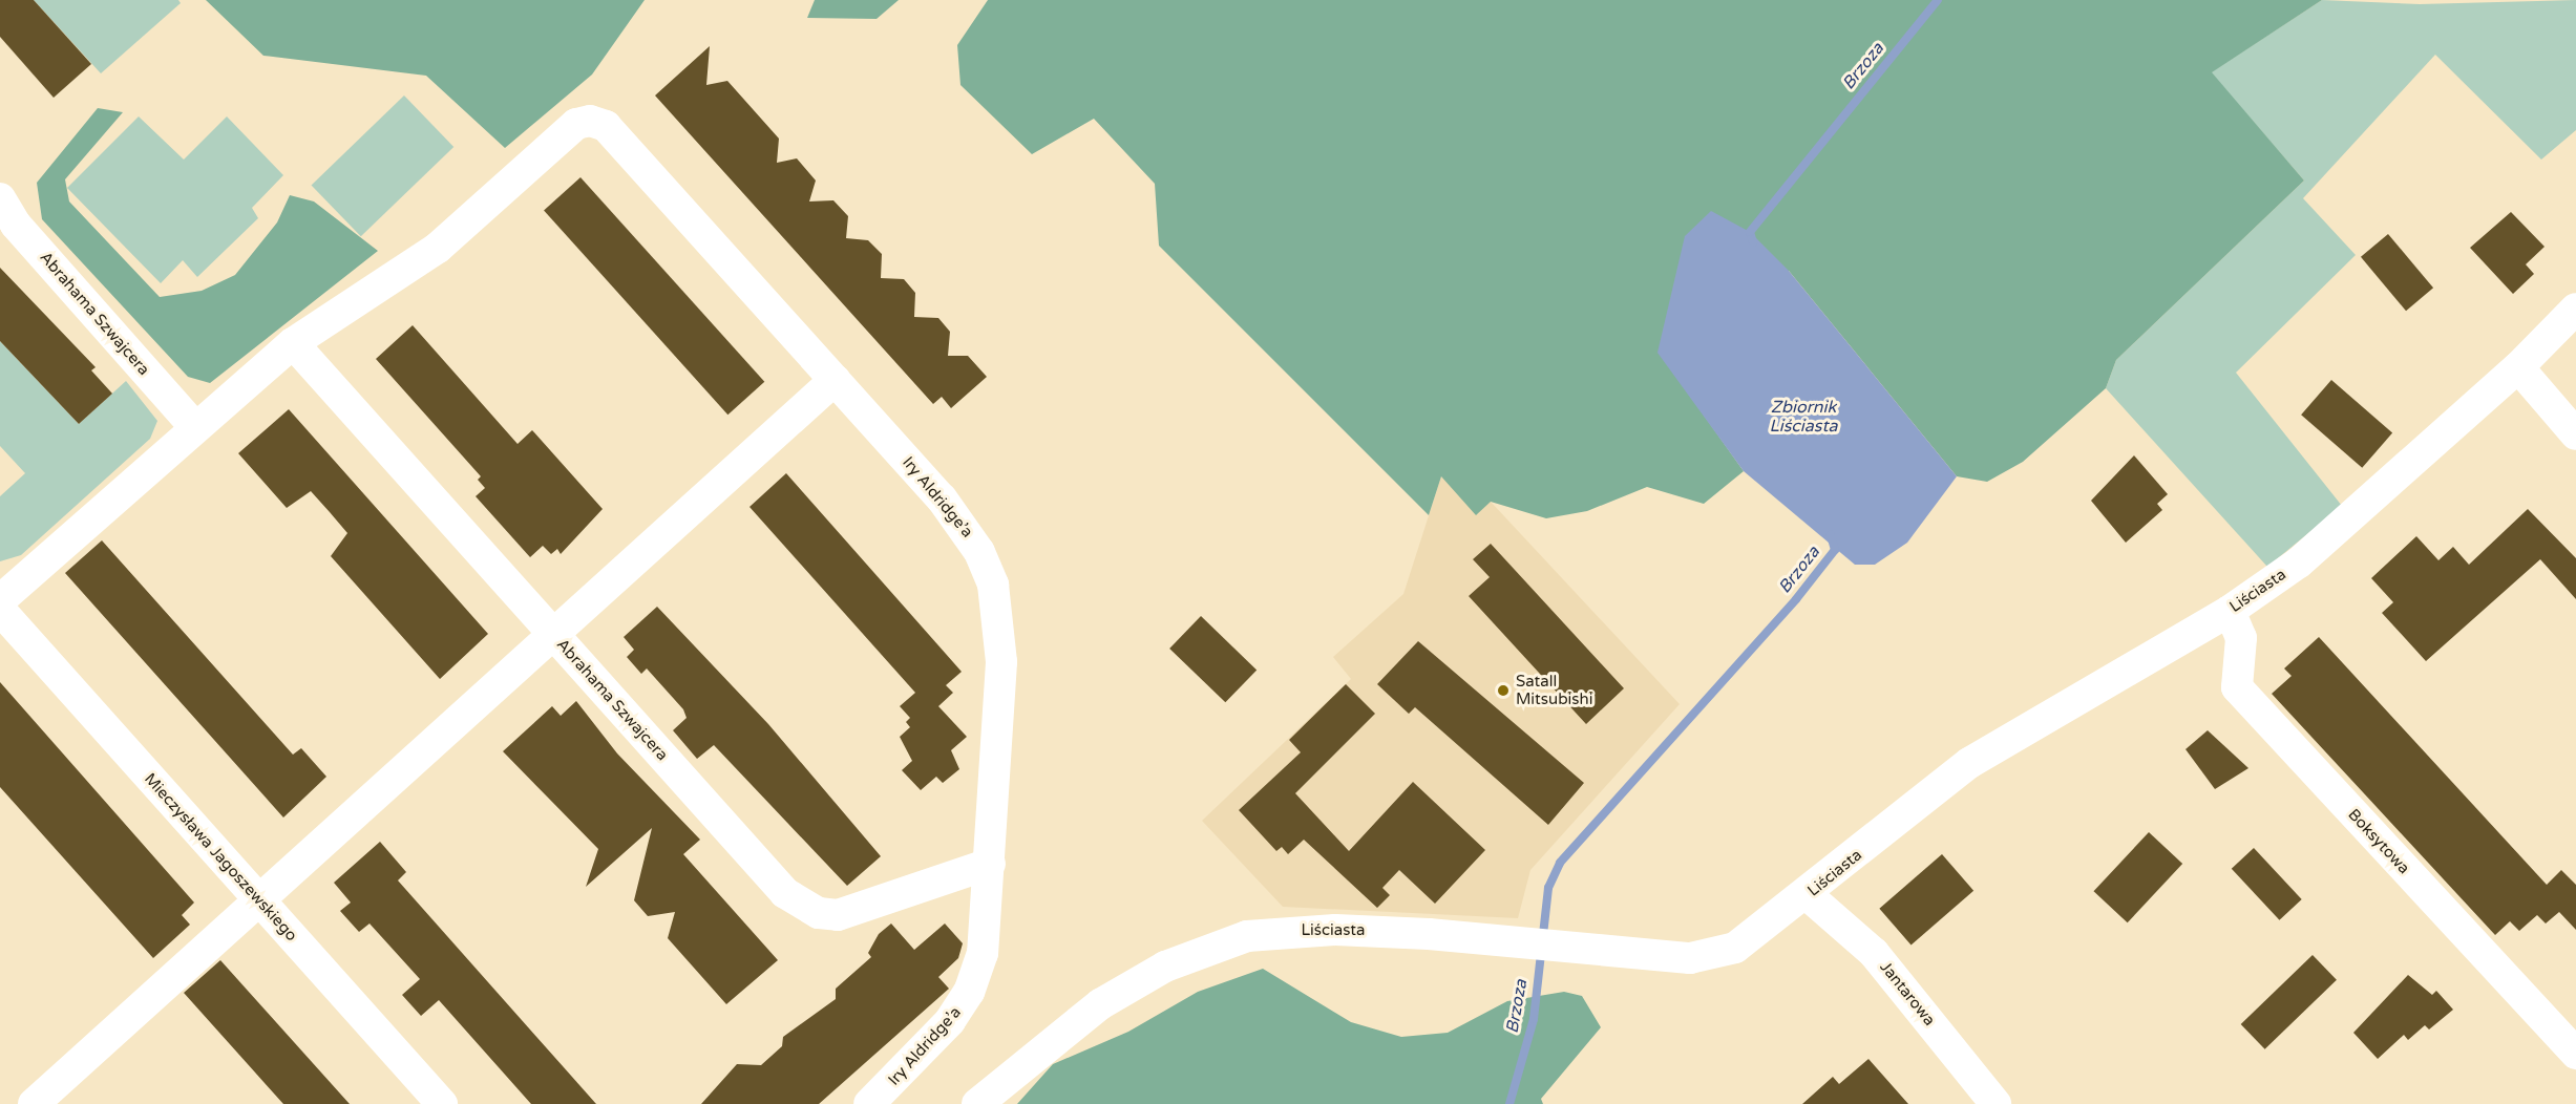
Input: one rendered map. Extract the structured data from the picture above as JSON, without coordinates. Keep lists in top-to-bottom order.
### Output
{
  "streets": {
    "street": [
      "Abrahama Szwajcera",
      "Iry Aldridge’a",
      "Liściasta",
      "Boksytowa",
      "Mieczysława Jagoszewskiego",
      "Jantarowa"
    ]
  },
  "crossings": [
    ["Abrahama Szwajcera", "Iry Aldridge’a"],
    ["Liściasta", "Boksytowa"],
    ["Liściasta", "Jantarowa"]
  ],
  "water": ["Brzoza", "Zbiornik Liściasta"],
  "places": ["Satall Mitsubishi"]
}
